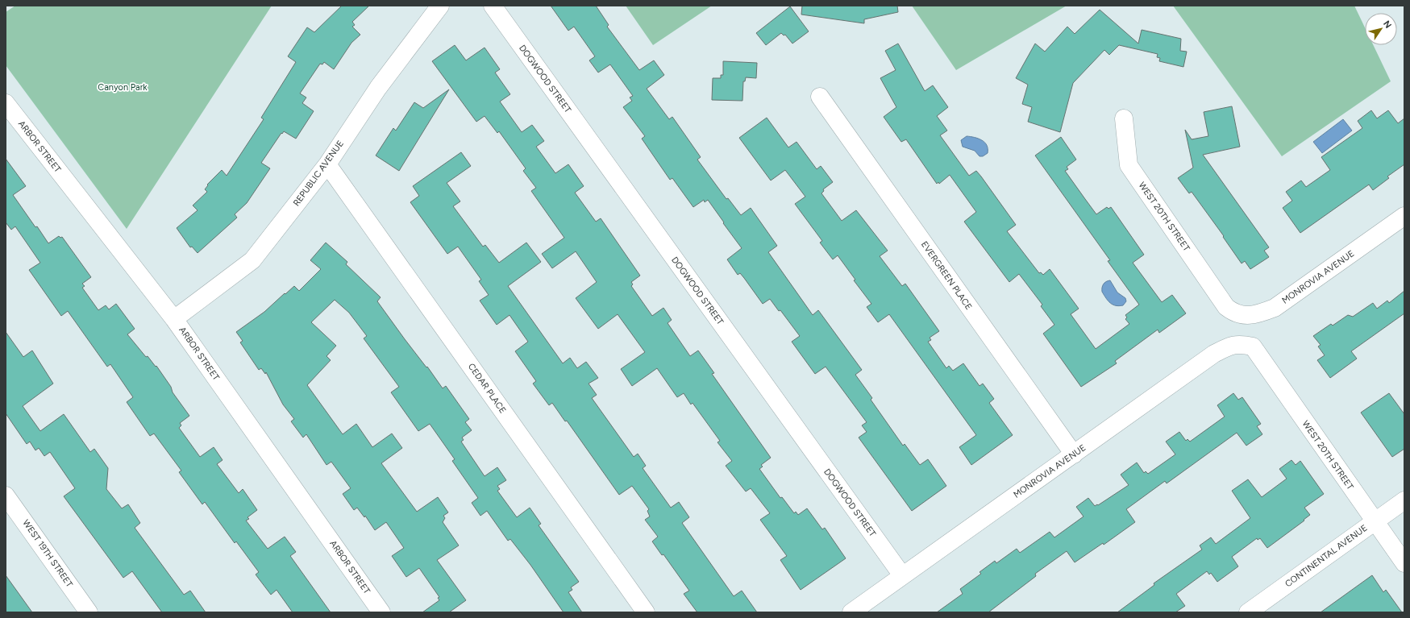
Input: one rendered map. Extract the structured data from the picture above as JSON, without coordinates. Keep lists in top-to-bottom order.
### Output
{
  "streets": {
    "street": [
      "DOGWOOD STREET",
      "ARBOR STREET",
      "REPUBLIC AVENUE",
      "WEST 20TH STREET",
      "EVERGREEN PLACE",
      "MONROVIA AVENUE",
      "CEDAR PLACE",
      "WEST 19TH STREET",
      "CONTINENTAL AVENUE"
    ]
  },
  "crossings": [
    ["DOGWOOD STREET", "MONROVIA AVENUE"],
    ["ARBOR STREET", "REPUBLIC AVENUE"],
    ["REPUBLIC AVENUE", "CEDAR PLACE"],
    ["WEST 20TH STREET", "MONROVIA AVENUE"],
    ["WEST 20TH STREET", "CONTINENTAL AVENUE"],
    ["EVERGREEN PLACE", "MONROVIA AVENUE"]
  ],
  "parks": ["Canyon Park"],
  "north": "top right"
}
